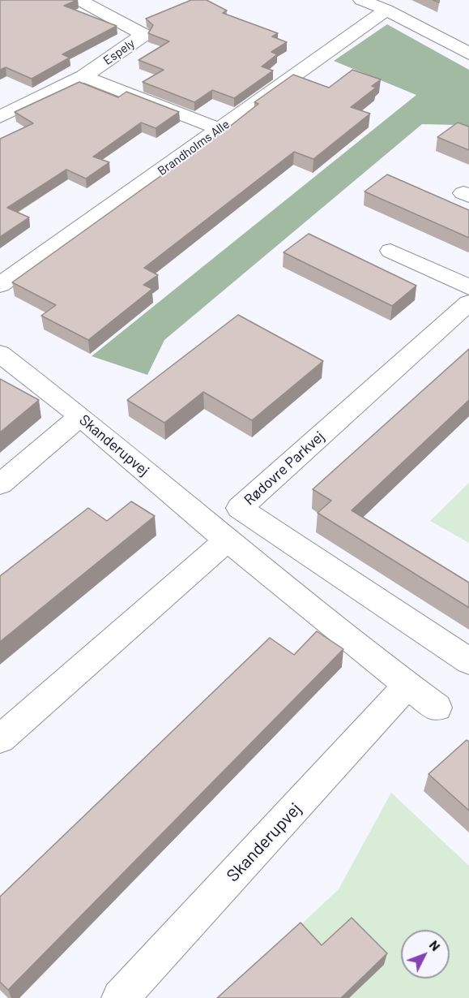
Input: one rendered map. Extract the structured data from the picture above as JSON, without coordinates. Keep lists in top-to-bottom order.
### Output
{
  "streets": {
    "street": [
      "Espely",
      "Brandholms Alle",
      "Skanderupvej",
      "Rødovre Parkvej"
    ]
  },
  "crossings": [
    ["Espely", "Brandholms Alle"]
  ],
  "north": "top right"
}
